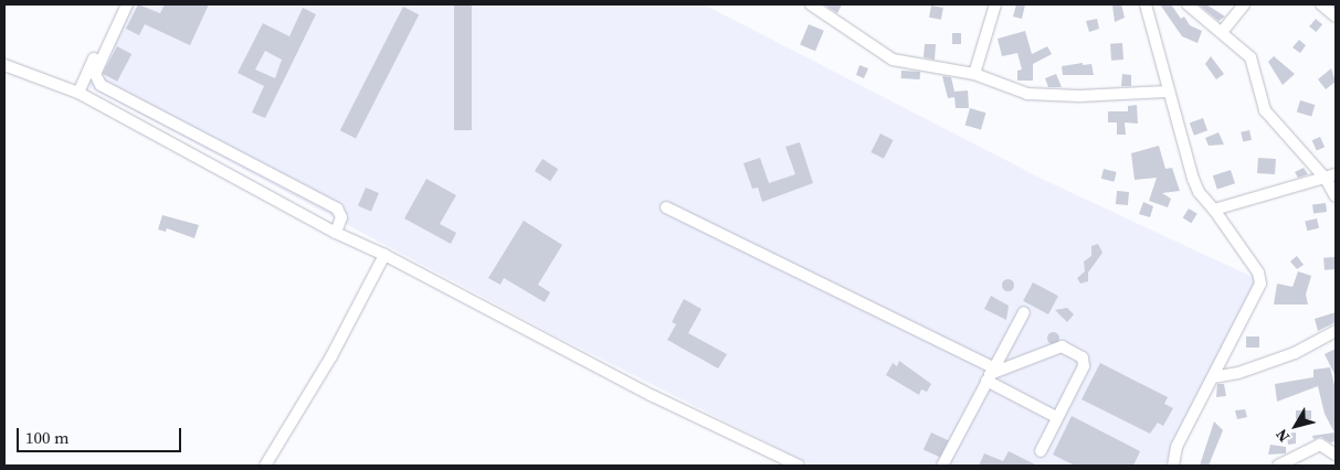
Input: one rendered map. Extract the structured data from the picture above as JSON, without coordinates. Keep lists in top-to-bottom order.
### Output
{
  "scale_bar": "100 m",
  "north": "bottom left"
}
